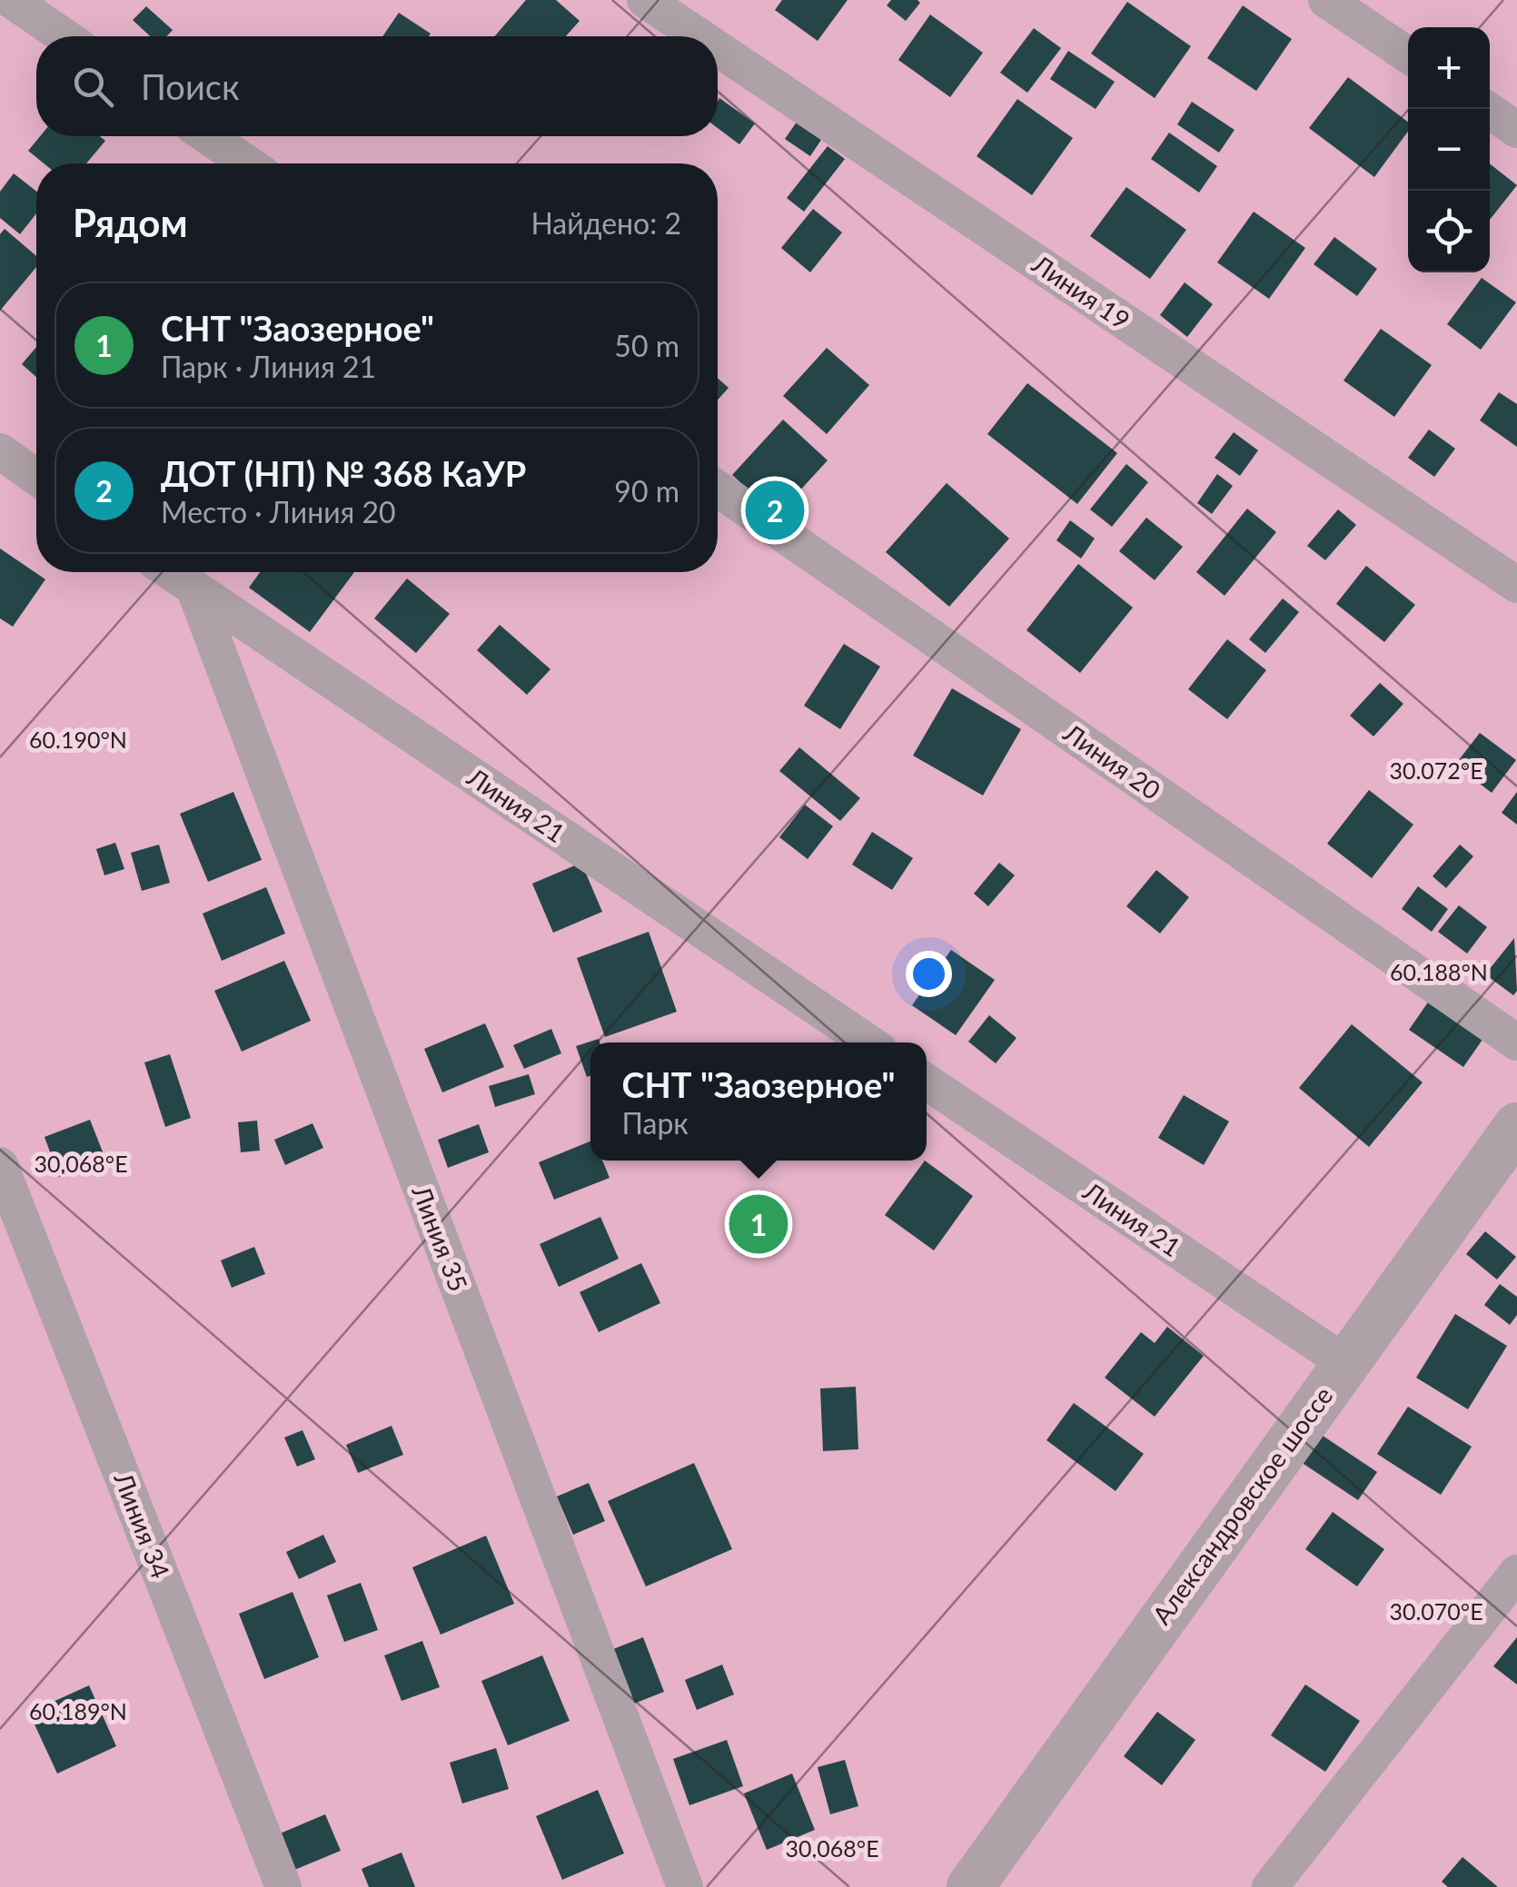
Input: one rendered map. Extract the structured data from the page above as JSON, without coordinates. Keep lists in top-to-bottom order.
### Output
{
  "streets": {
    "street": [
      "Линия 19",
      "Линия 20",
      "Линия 21",
      "Линия 35",
      "Александровское шоссе",
      "Линия 34"
    ]
  },
  "crossings": [
    ["Линия 21", "Линия 35"],
    ["Линия 21", "Александровское шоссе"]
  ],
  "page": {
    "map_buttons": ["+", "−"],
    "search": "Поиск",
    "heading": ["Рядом", "Найдено: 2"],
    "list": [
      {
        "mark": "1",
        "name": "СНТ \"Заозерное\"",
        "note": "Парк · Линия 21",
        "value": "50 m"
      },
      {
        "mark": "2",
        "name": "ДОТ (НП) № 368 КаУР",
        "note": "Место · Линия 20",
        "value": "90 m"
      }
    ],
    "pins": ["2", "1"],
    "popup": ["СНТ \"Заозерное\"", "Парк"]
  },
  "coordinates": [
    "60.190°N",
    "30.072°E",
    "60.188°N",
    "30.068°E",
    "30.070°E",
    "60.189°N"
  ]
}
